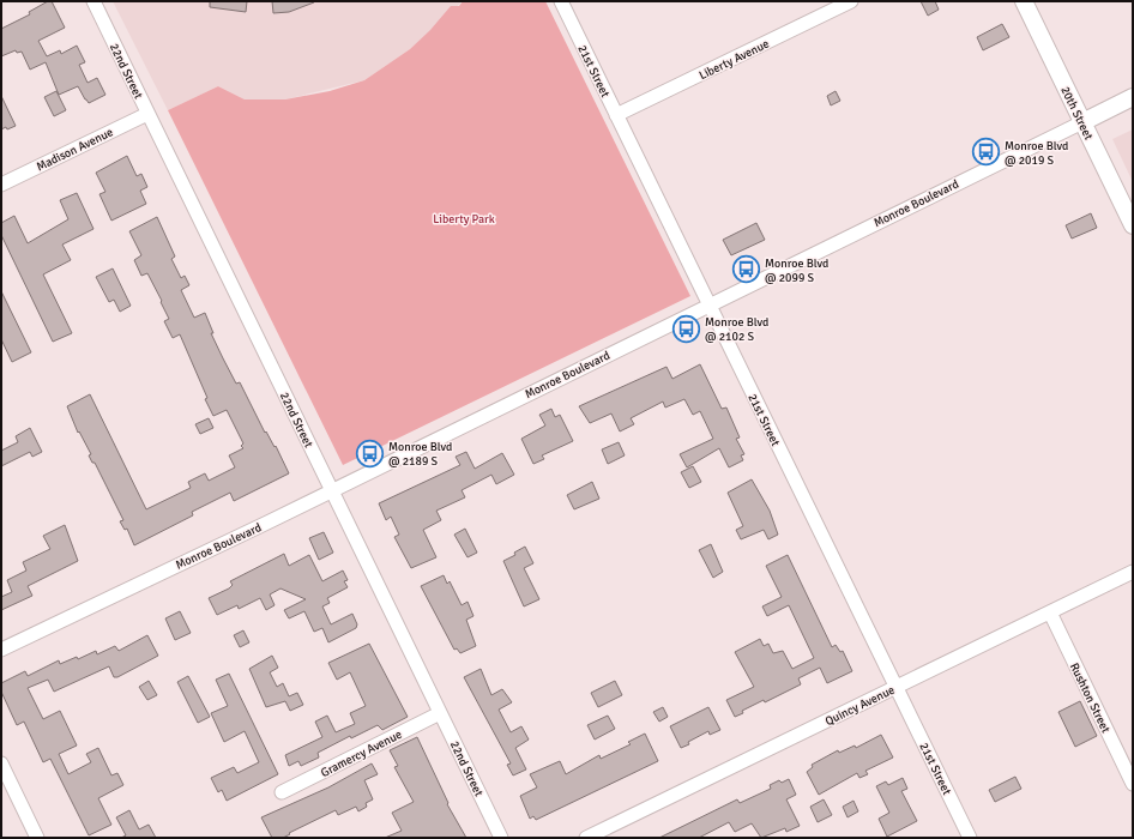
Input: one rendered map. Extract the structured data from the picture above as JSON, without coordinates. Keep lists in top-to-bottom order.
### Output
{
  "streets": {
    "main road": ["20th Street", "Monroe Boulevard"],
    "street": [
      "Liberty Avenue",
      "22nd Street",
      "21st Street",
      "Madison Avenue",
      "Rushton Street",
      "Quincy Avenue",
      "Gramercy Avenue"
    ]
  },
  "crossings": [
    ["Liberty Avenue", "21st Street"],
    ["22nd Street", "Madison Avenue"],
    ["22nd Street", "Monroe Boulevard"],
    ["22nd Street", "Gramercy Avenue"],
    ["21st Street", "Monroe Boulevard"],
    ["21st Street", "Quincy Avenue"],
    ["20th Street", "Monroe Boulevard"],
    ["Rushton Street", "Quincy Avenue"]
  ],
  "parks": ["Liberty Park"],
  "places": {
    "bus stop": [
      "Monroe Blvd @ 2019 S",
      "Monroe Blvd @ 2099 S",
      "Monroe Blvd @ 2102 S",
      "Monroe Blvd @ 2189 S"
    ]
  }
}
